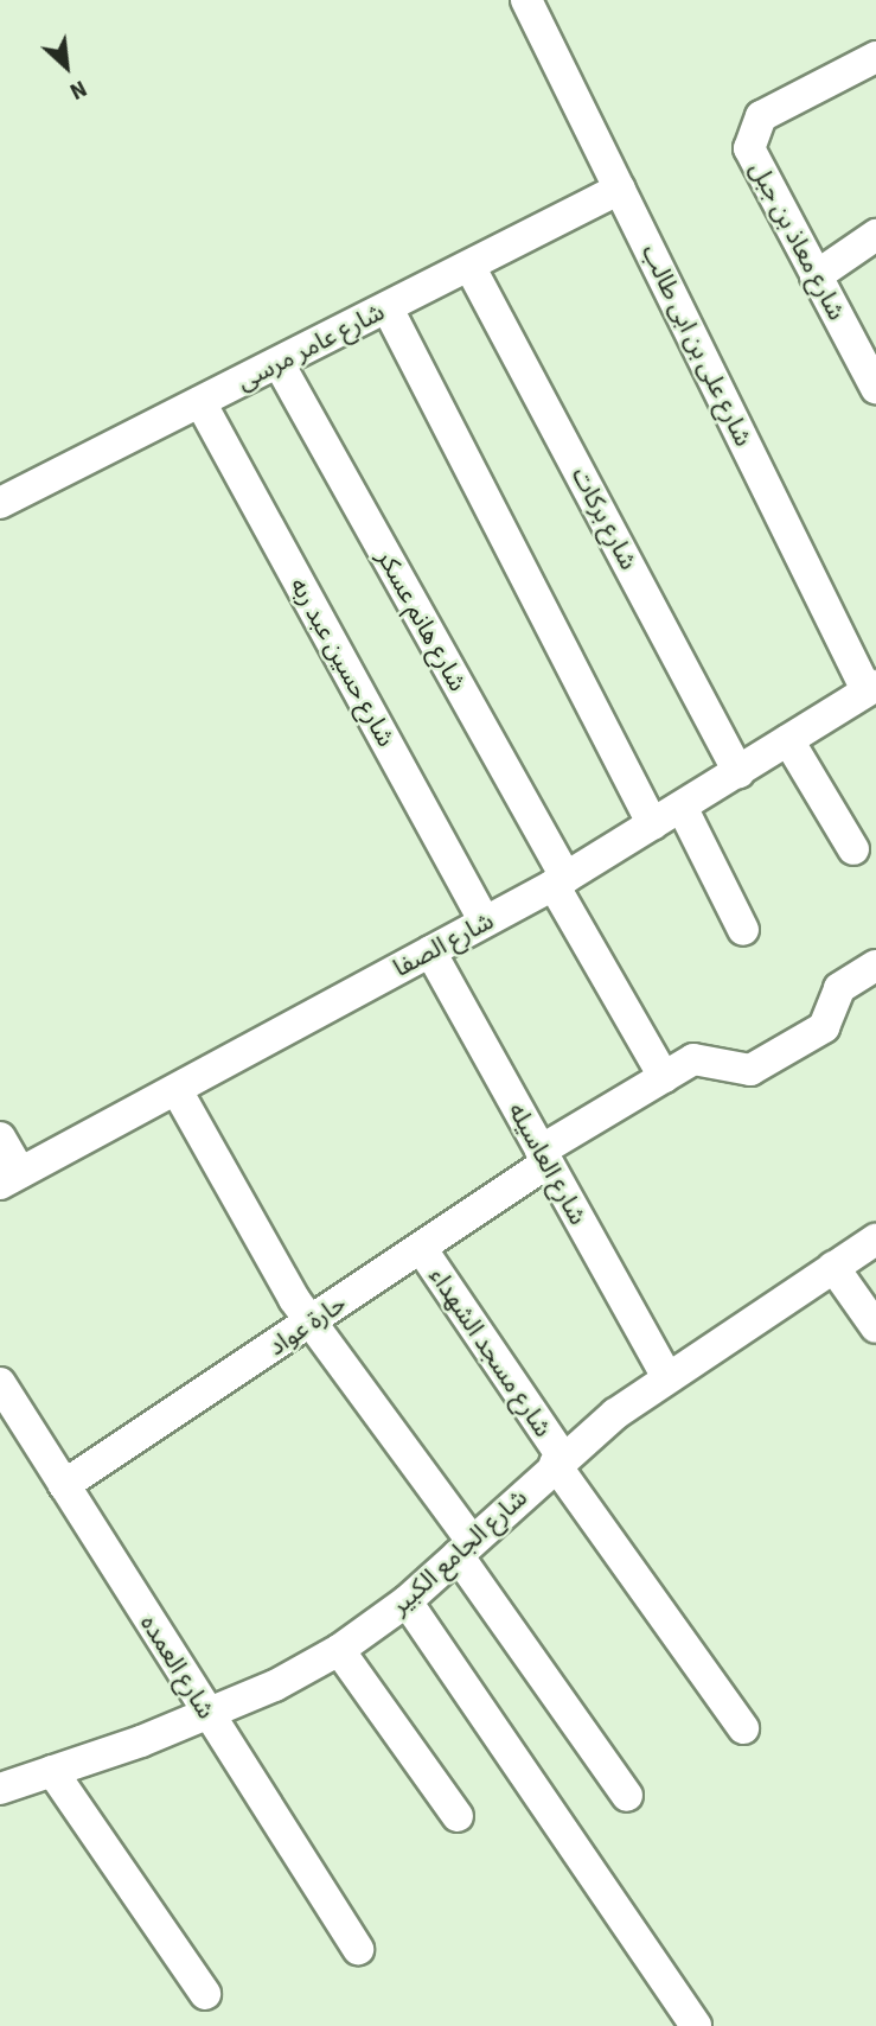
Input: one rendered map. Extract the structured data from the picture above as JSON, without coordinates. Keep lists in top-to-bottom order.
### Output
{
  "streets": {
    "street": [
      "شارع معاذ بن جبل",
      "شارع على بن ابى طالب",
      "شارع عامر مرسى",
      "شارع بركات",
      "شارع هانم عسكر",
      "شارع حسين عبد ربه",
      "شارع الصفا",
      "شارع العاسيله",
      "حارة عواد",
      "شارع مسجد الشهداء",
      "شارع الجامع الكبير",
      "شارع العمده"
    ]
  },
  "crossings": [
    ["شارع على بن ابى طالب", "شارع عامر مرسى"],
    ["شارع على بن ابى طالب", "شارع الصفا"],
    ["شارع عامر مرسى", "شارع بركات"],
    ["شارع عامر مرسى", "شارع هانم عسكر"],
    ["شارع عامر مرسى", "شارع حسين عبد ربه"],
    ["شارع بركات", "شارع الصفا"],
    ["شارع هانم عسكر", "شارع الصفا"],
    ["شارع هانم عسكر", "حارة عواد"],
    ["شارع حسين عبد ربه", "شارع الصفا"],
    ["شارع الصفا", "شارع العاسيله"],
    ["شارع العاسيله", "حارة عواد"],
    ["شارع العاسيله", "شارع الجامع الكبير"],
    ["حارة عواد", "شارع مسجد الشهداء"],
    ["حارة عواد", "شارع العمده"],
    ["شارع مسجد الشهداء", "شارع الجامع الكبير"],
    ["شارع الجامع الكبير", "شارع العمده"]
  ],
  "north": "bottom right"
}
